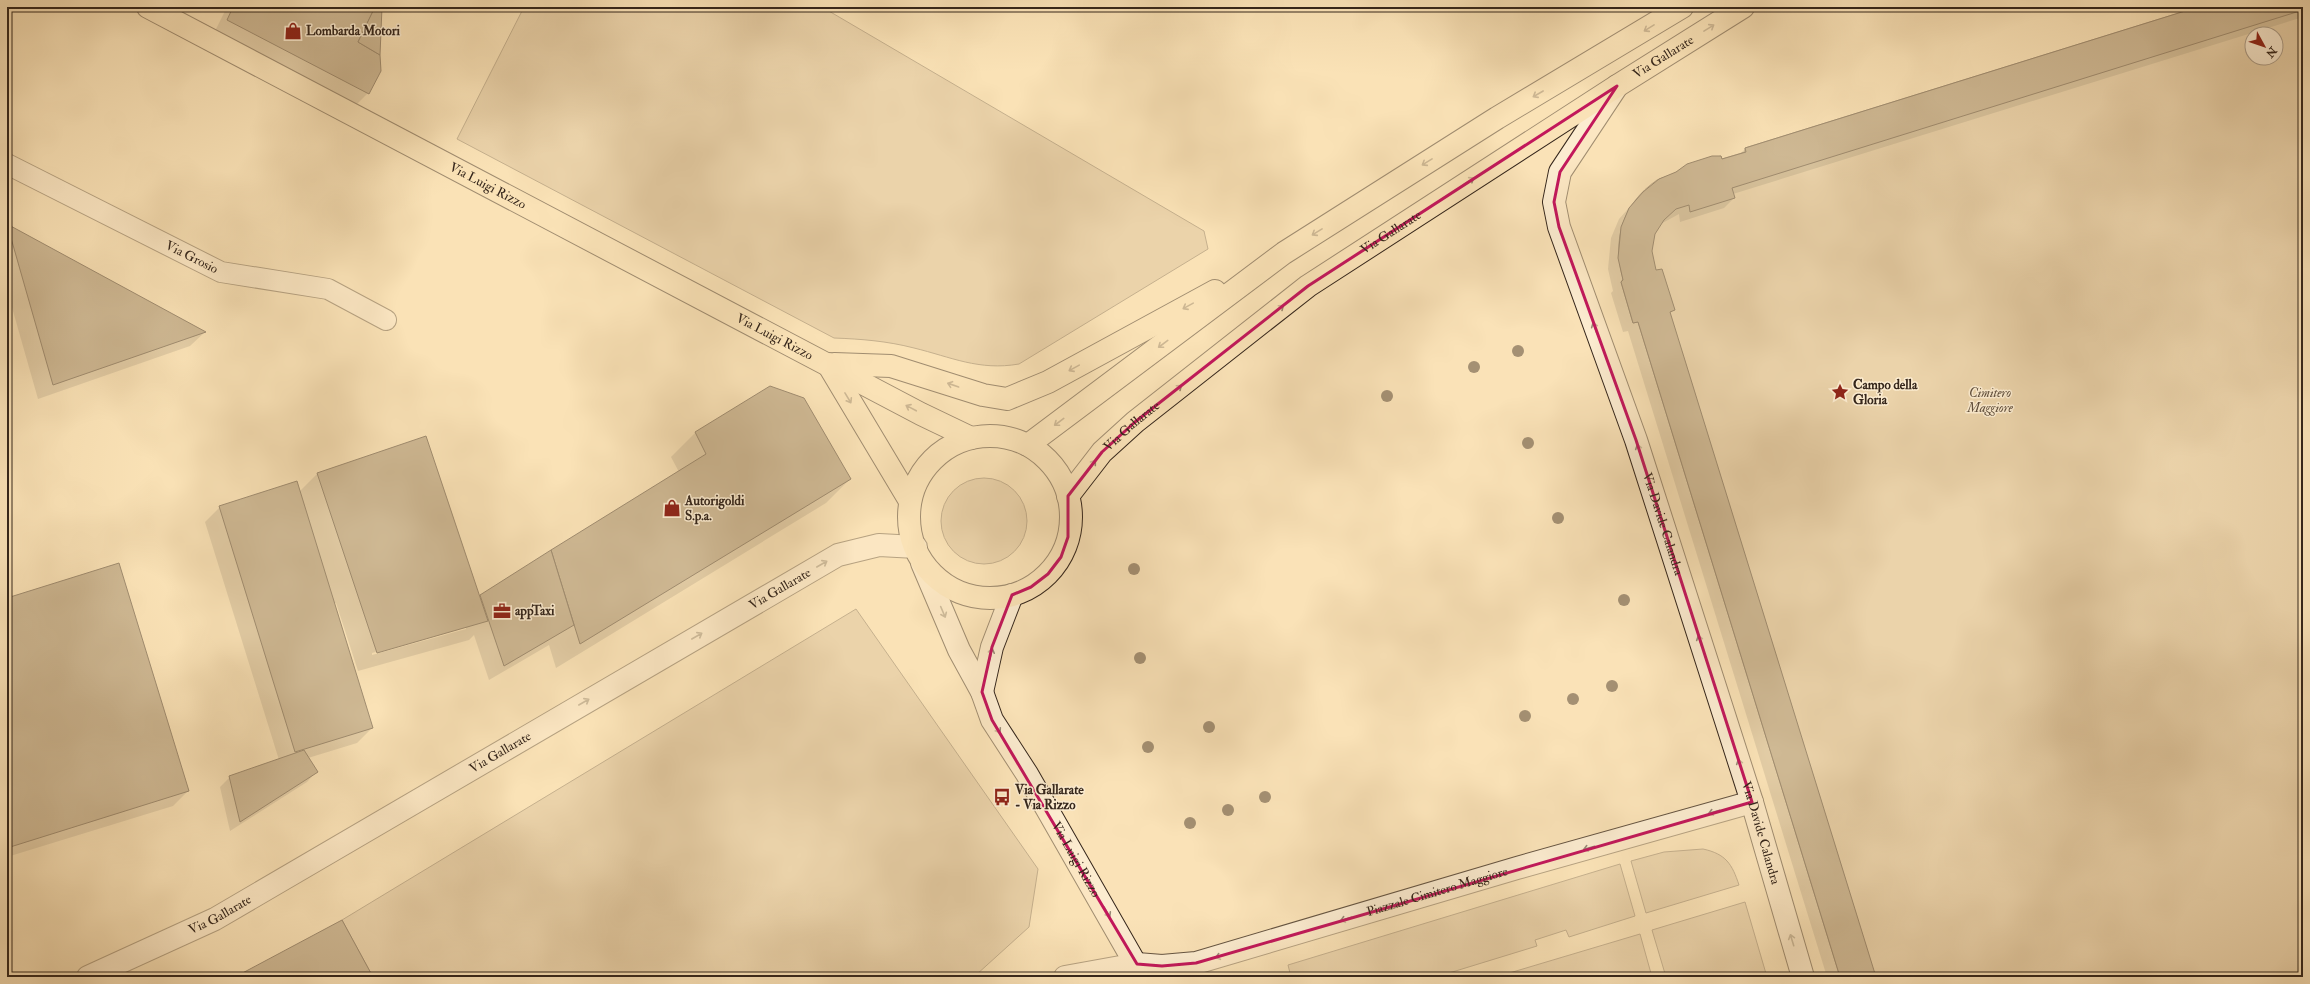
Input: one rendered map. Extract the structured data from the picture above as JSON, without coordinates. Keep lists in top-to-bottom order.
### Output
{
  "streets": {
    "main road": ["Via Gallarate", "Via Luigi Rizzo"],
    "street": ["Via Davide Calandra", "Piazzale Cimitero Maggiore"],
    "lane": ["Via Grosio"]
  },
  "crossings": [
    ["Via Gallarate", "Via Luigi Rizzo"],
    ["Via Gallarate", "Via Davide Calandra"],
    ["Via Luigi Rizzo", "Piazzale Cimitero Maggiore"],
    ["Via Davide Calandra", "Piazzale Cimitero Maggiore"]
  ],
  "one_way": ["Via Davide Calandra", "Piazzale Cimitero Maggiore"],
  "parks": ["Cimitero Maggiore"],
  "places": {
    "shop": ["Lombarda Motori", "Autorigoldi S.p.a."],
    "place": ["Campo della Gloria"],
    "office": ["appTaxi"],
    "bus stop": ["Via Gallarate - Via Rizzo"]
  },
  "north": "bottom right"
}
